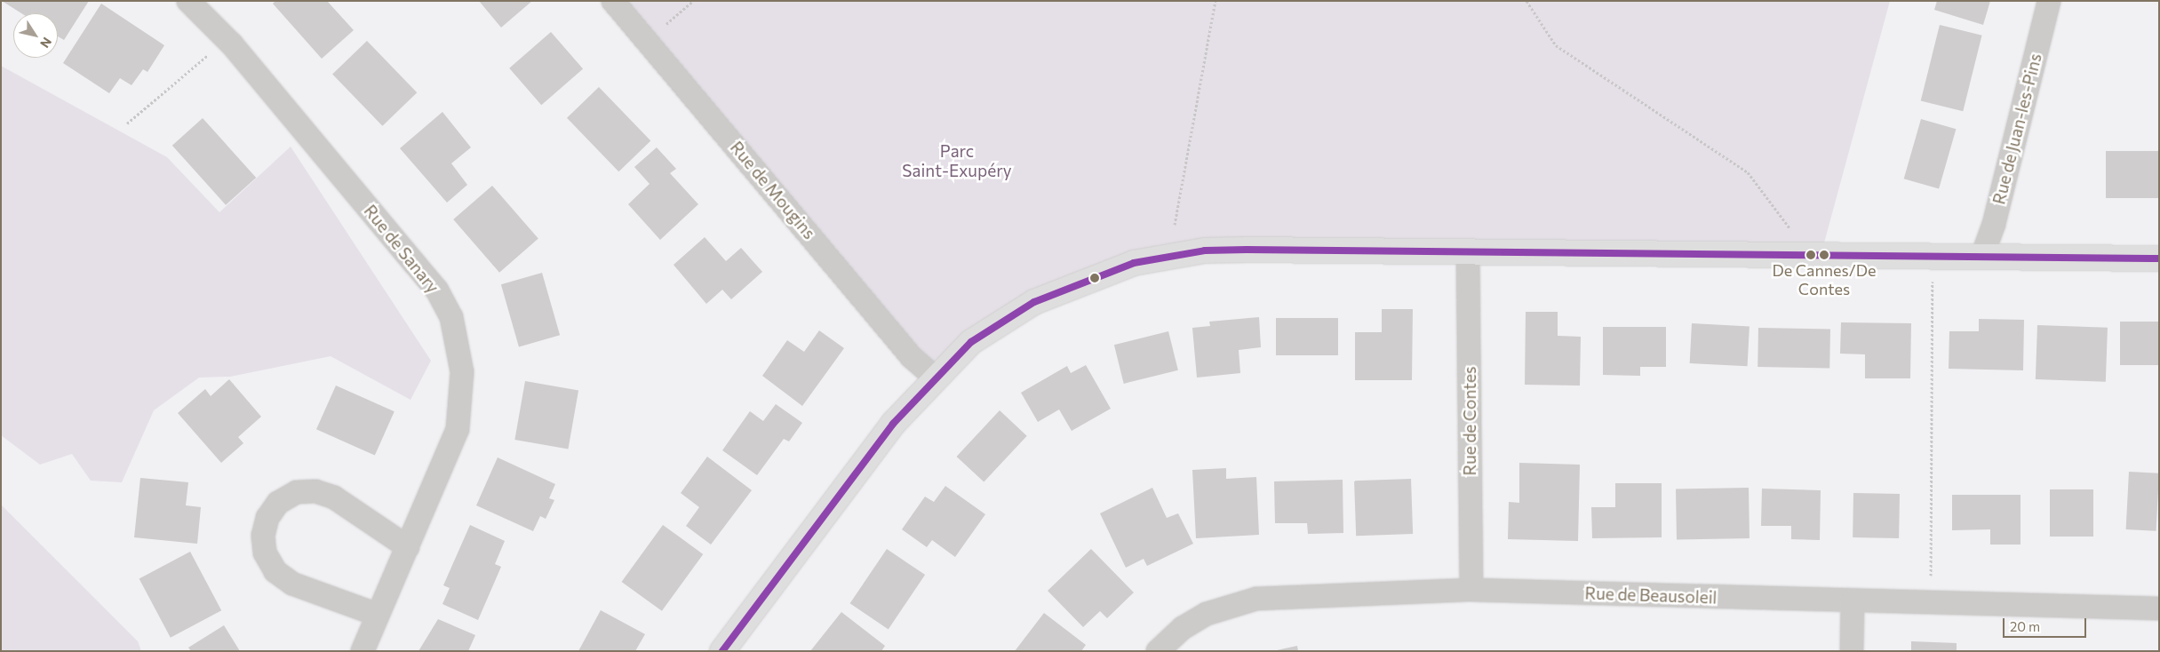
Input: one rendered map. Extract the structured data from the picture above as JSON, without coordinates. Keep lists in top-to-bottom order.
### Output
{
  "streets": {
    "street": [
      "Rue de Juan-les-Pins",
      "Rue de Mougins",
      "Rue de Sanary",
      "Rue de Contes",
      "Rue de Beausoleil"
    ]
  },
  "crossings": [
    ["Rue de Contes", "Rue de Beausoleil"]
  ],
  "parks": ["Parc Saint-Exupéry"],
  "places": ["De Cannes/De Contes"],
  "scale_bar": "20 m",
  "north": "bottom right"
}
